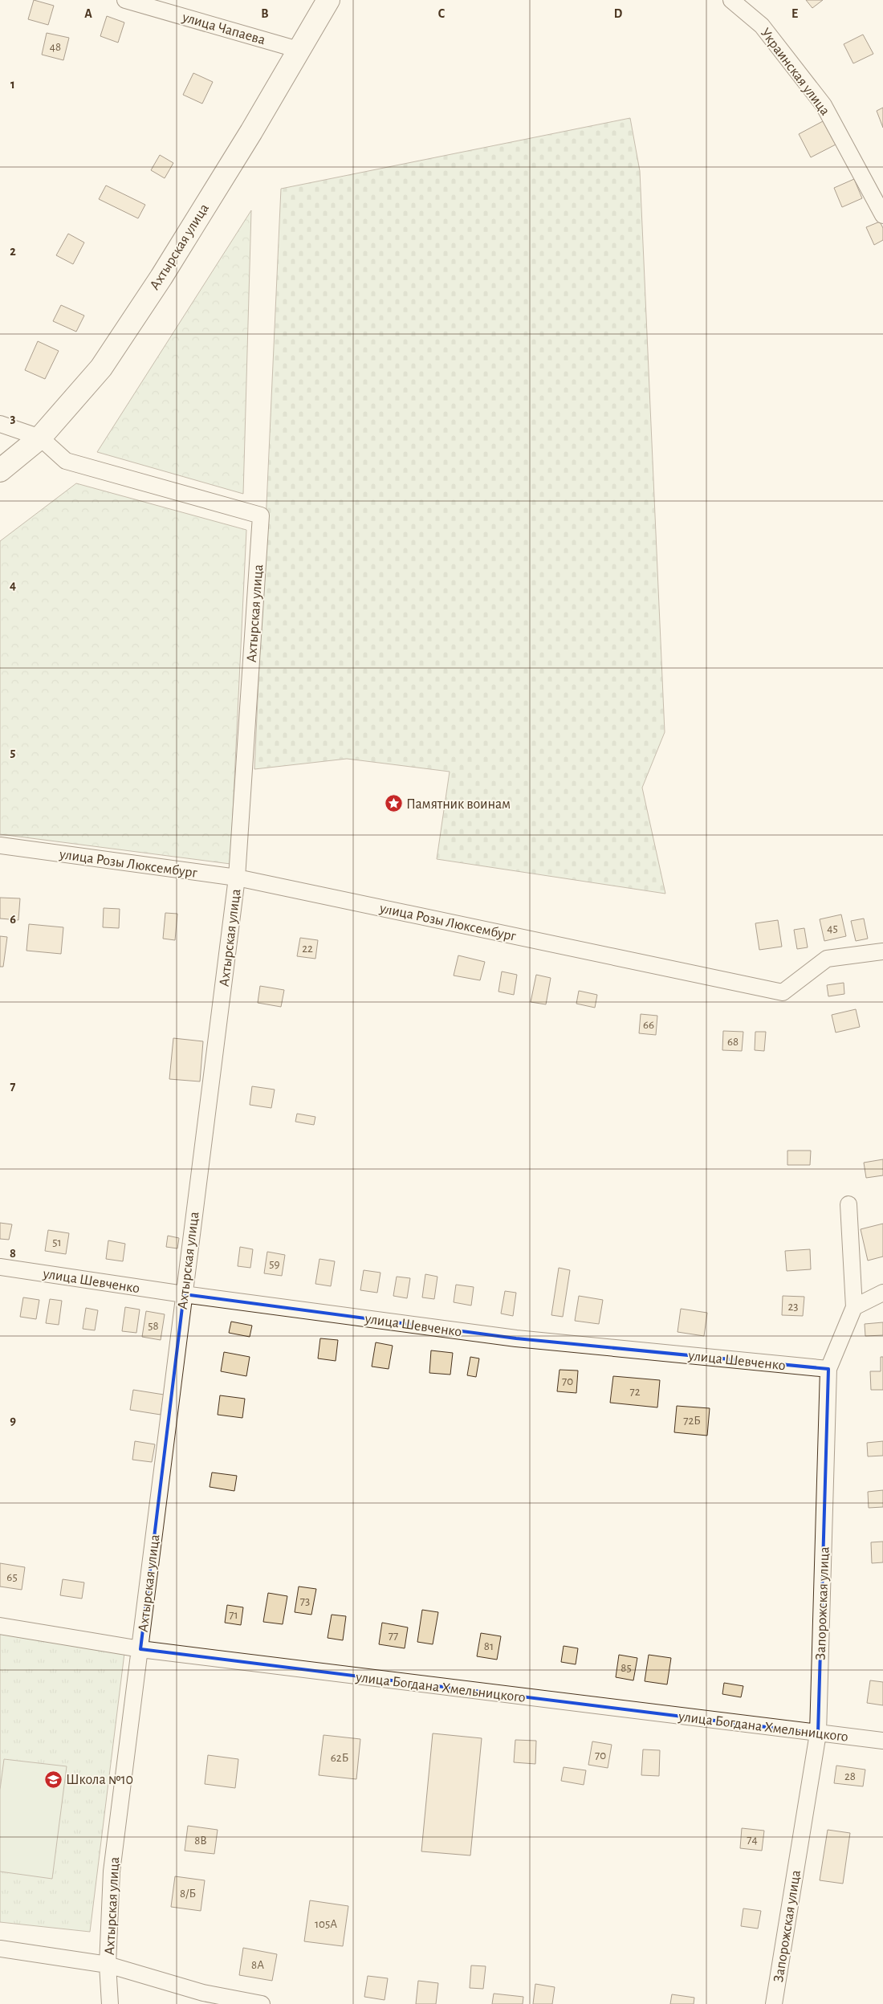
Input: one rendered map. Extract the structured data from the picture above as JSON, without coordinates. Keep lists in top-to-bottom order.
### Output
{
  "streets": {
    "highway": ["Ахтырская улица"],
    "street": [
      "улица Чапаева",
      "Украинская улица",
      "улица Розы Люксембург",
      "улица Шевченко",
      "Запорожская улица",
      "улица Богдана Хмельницкого"
    ]
  },
  "crossings": [
    ["улица Чапаева", "Ахтырская улица"],
    ["Ахтырская улица", "улица Розы Люксембург"],
    ["Ахтырская улица", "улица Шевченко"],
    ["Ахтырская улица", "улица Богдана Хмельницкого"],
    ["улица Шевченко", "Запорожская улица"],
    ["Запорожская улица", "улица Богдана Хмельницкого"]
  ],
  "places": {
    "place": ["Памятник воинам"],
    "school or university": ["Школа №10"]
  },
  "house_numbers": [
    "48",
    "45",
    "22",
    "66",
    "68",
    "51",
    "59",
    "23",
    "58",
    "70",
    "72",
    "72Б",
    "65",
    "73",
    "71",
    "77",
    "81",
    "85",
    "70",
    "62Б",
    "28",
    "74",
    "8В",
    "8/Б",
    "105А",
    "8А"
  ],
  "grid": {
    "columns": [
      "A",
      "B",
      "C",
      "D",
      "E"
    ],
    "rows": [
      "1",
      "2",
      "3",
      "4",
      "5",
      "6",
      "7",
      "8",
      "9"
    ]
  }
}
